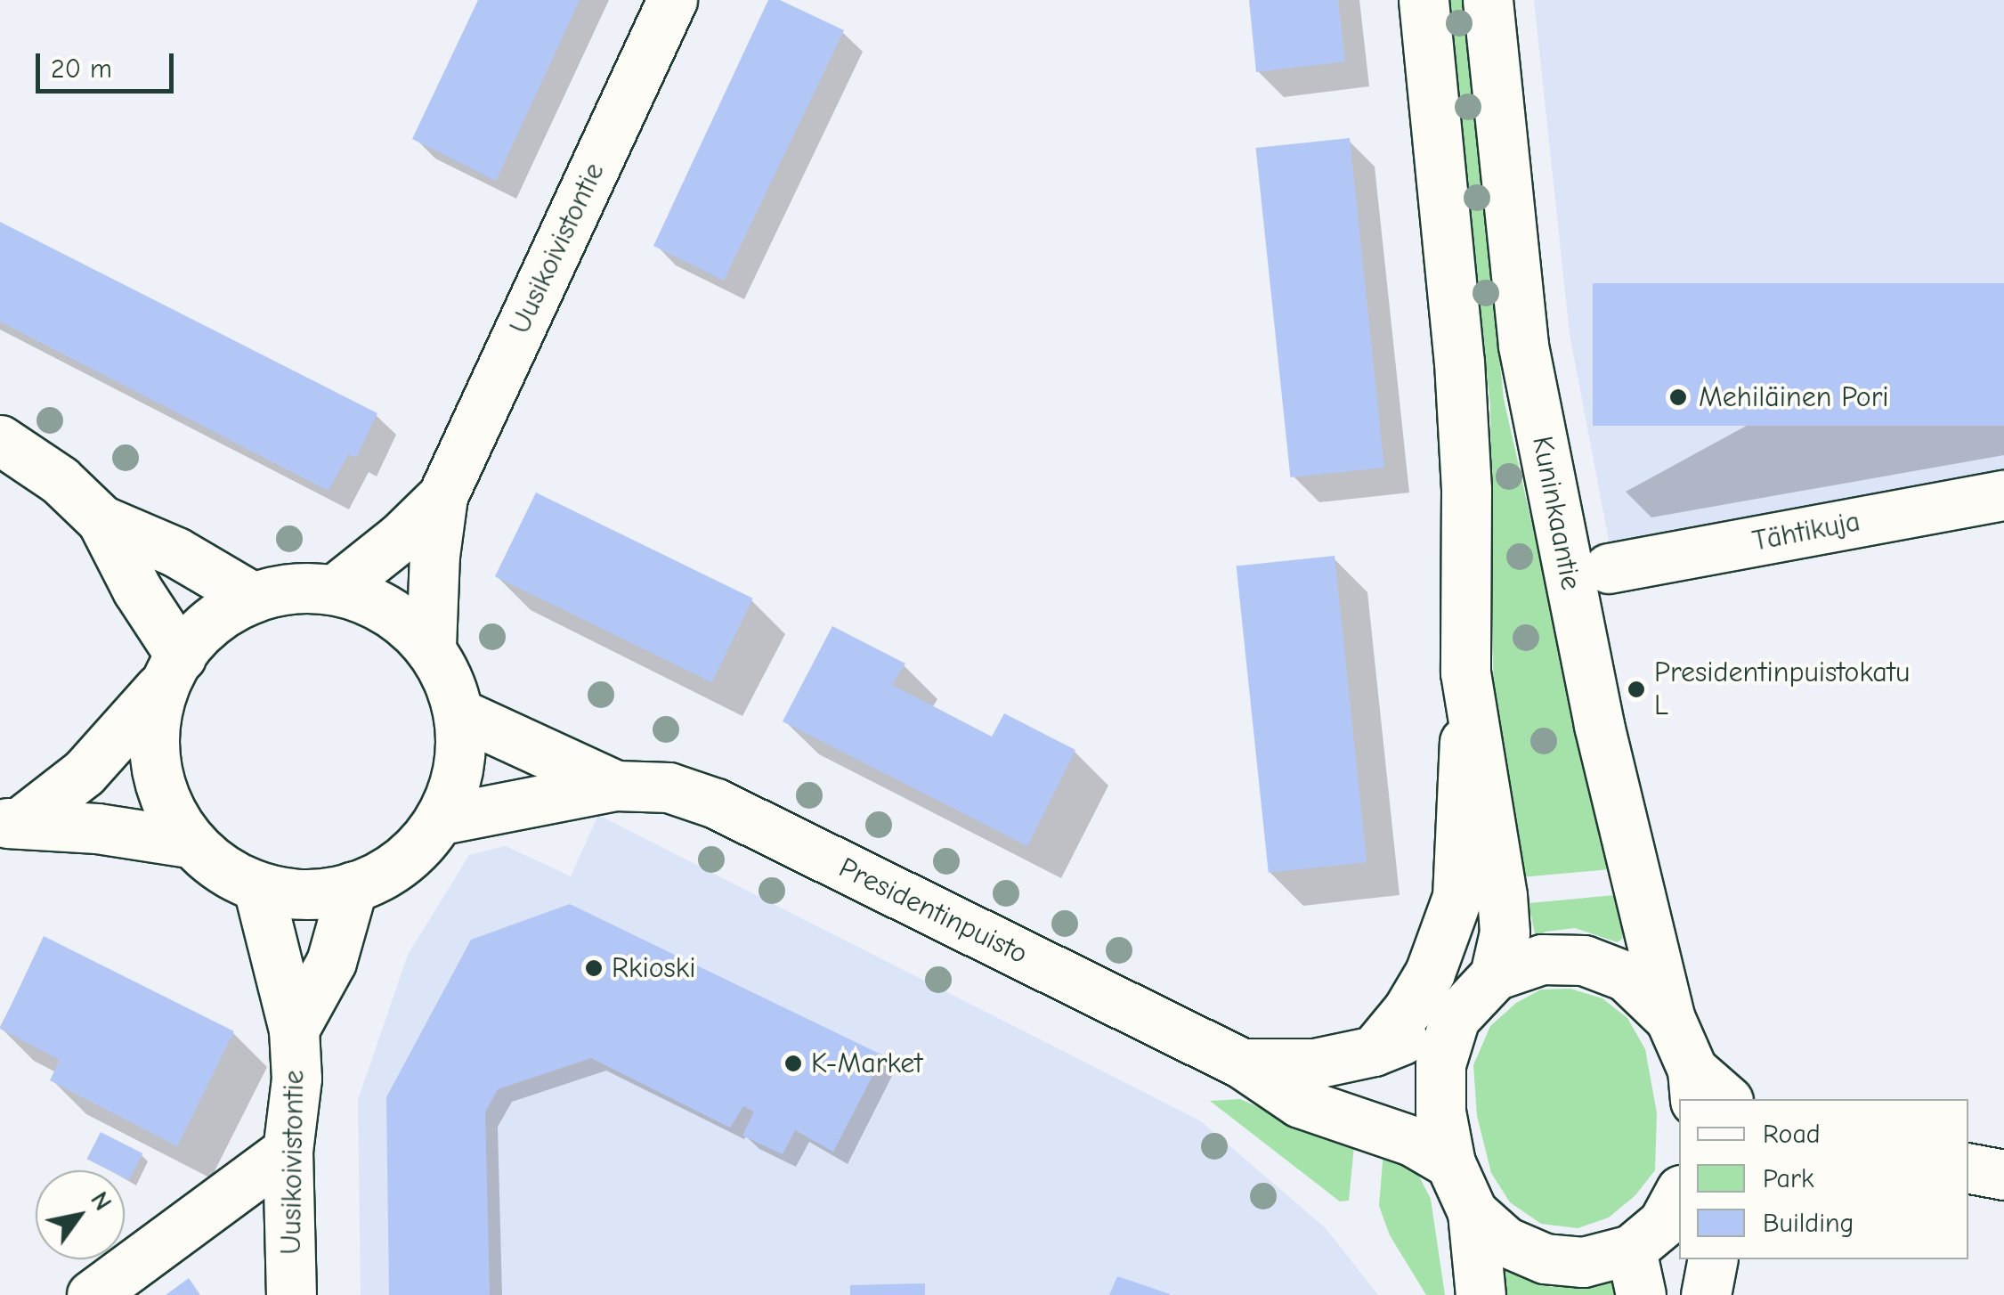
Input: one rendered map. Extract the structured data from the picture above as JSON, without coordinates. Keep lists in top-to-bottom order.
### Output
{
  "streets": {
    "street": [
      "Uusikoivistontie",
      "Kuninkaantie",
      "Tähtikuja",
      "Presidentinpuisto"
    ]
  },
  "crossings": [
    ["Uusikoivistontie", "Presidentinpuisto"]
  ],
  "places": [
    "Mehiläinen Pori",
    "Presidentinpuistokatu L",
    "Rkioski",
    "K-Market"
  ],
  "legend": ["Road", "Park", "Building"],
  "scale_bar": "20 m",
  "north": "top right"
}
